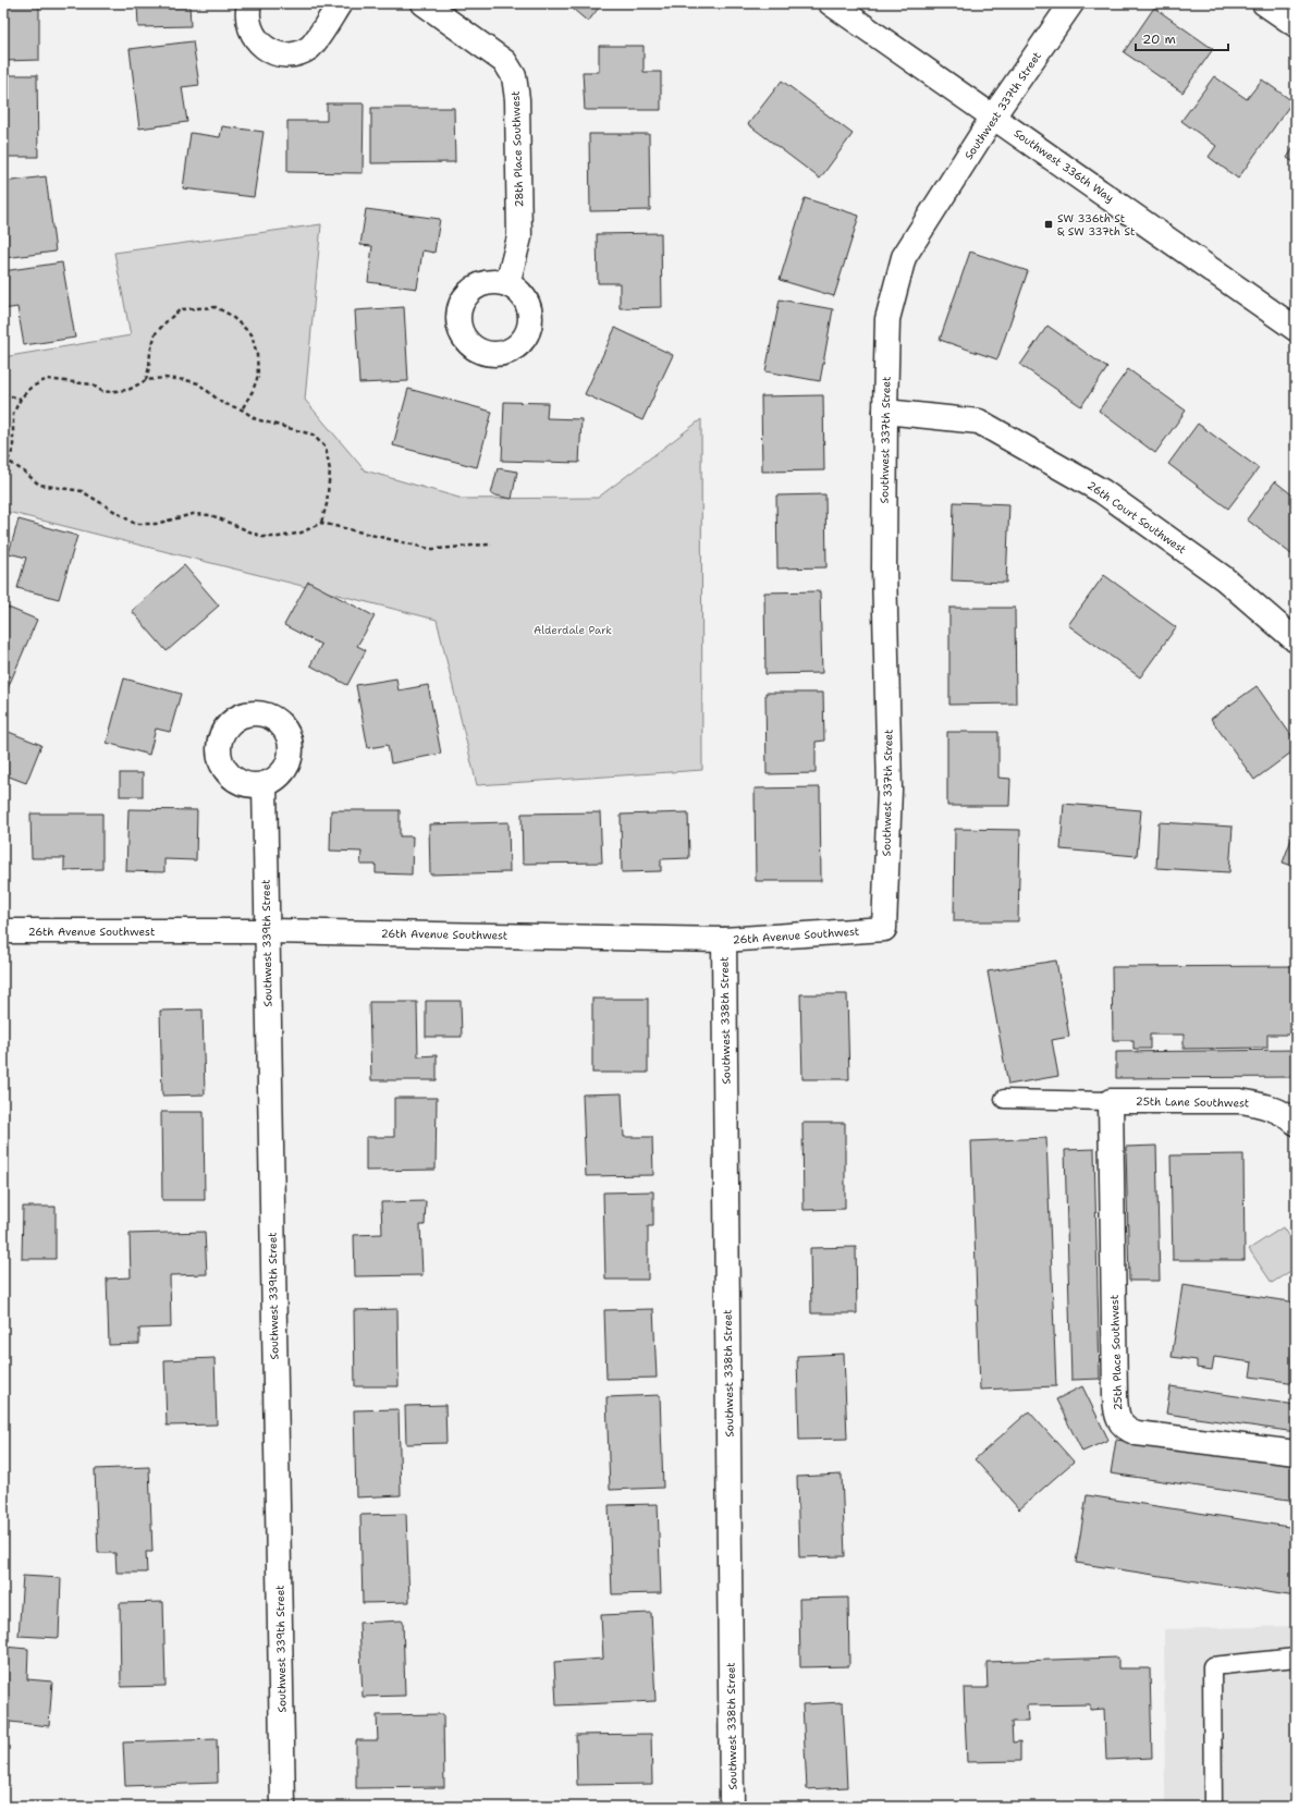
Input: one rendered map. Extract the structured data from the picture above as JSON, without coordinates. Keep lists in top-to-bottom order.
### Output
{
  "streets": {
    "street": [
      "Southwest 337th Street",
      "28th Place Southwest",
      "Southwest 336th Way",
      "26th Court Southwest",
      "26th Avenue Southwest",
      "Southwest 339th Street",
      "Southwest 338th Street",
      "25th Lane Southwest",
      "25th Place Southwest"
    ]
  },
  "crossings": [
    ["Southwest 337th Street", "Southwest 336th Way"],
    ["Southwest 337th Street", "26th Court Southwest"],
    ["Southwest 337th Street", "26th Avenue Southwest"],
    ["26th Avenue Southwest", "Southwest 339th Street"],
    ["26th Avenue Southwest", "Southwest 338th Street"],
    ["25th Lane Southwest", "25th Place Southwest"]
  ],
  "parks": ["Alderdale Park"],
  "places": {
    "transit": ["SW 336th St & SW 337th St"]
  },
  "scale_bar": "20 m"
}
